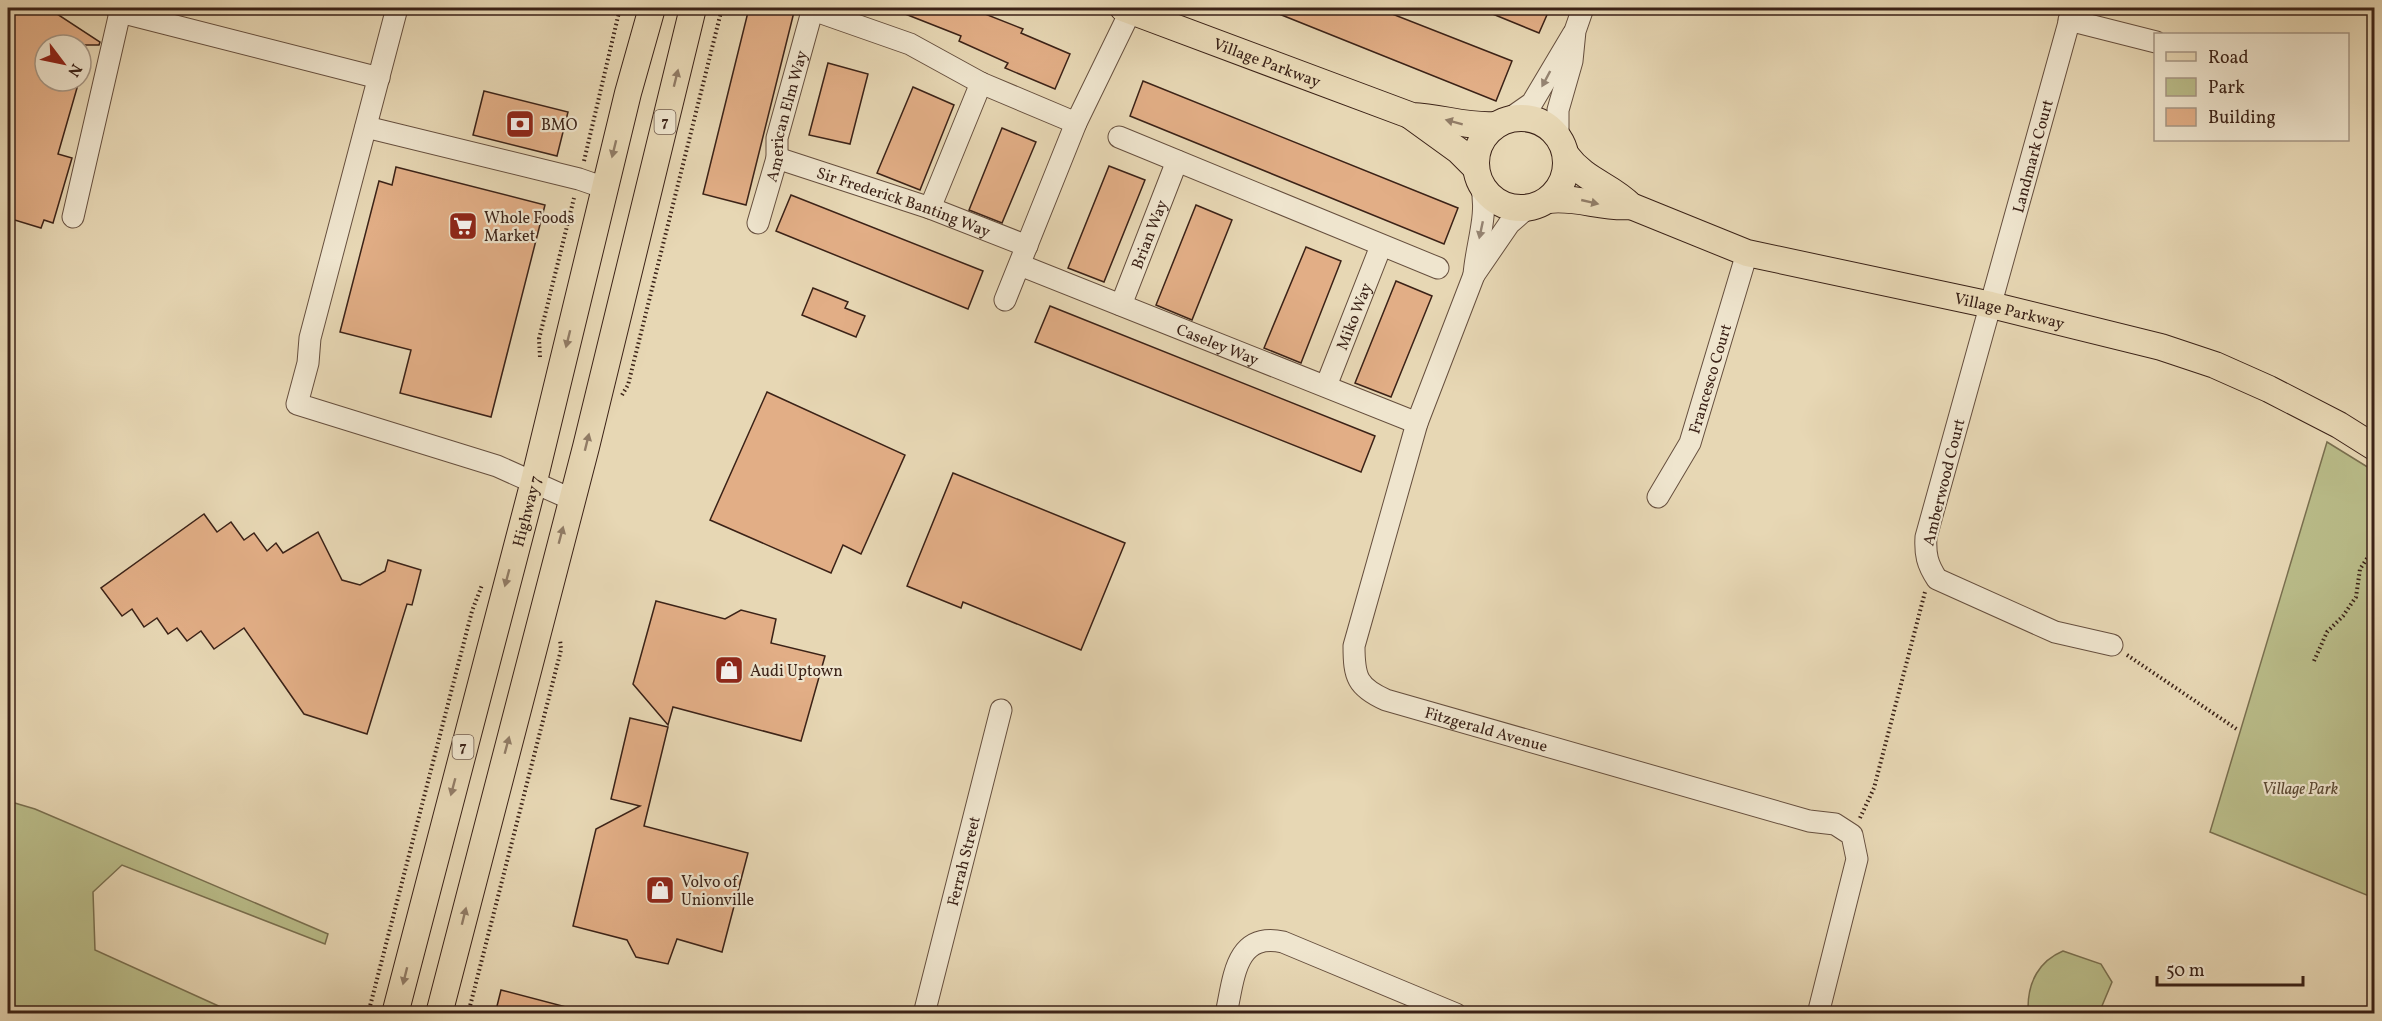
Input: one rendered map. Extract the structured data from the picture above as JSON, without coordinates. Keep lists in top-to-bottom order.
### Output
{
  "streets": {
    "main road": ["Village Parkway", "7", "Highway 7"],
    "street": [
      "American Elm Way",
      "Landmark Court",
      "Sir Frederick Banting Way",
      "Brian Way",
      "Miko Way",
      "Caseley Way",
      "Francesco Court",
      "Amberwood Court",
      "Fitzgerald Avenue",
      "Ferrah Street"
    ]
  },
  "crossings": [
    ["Village Parkway", "Landmark Court"],
    ["Village Parkway", "Francesco Court"],
    ["Village Parkway", "Amberwood Court"],
    ["Village Parkway", "Fitzgerald Avenue"],
    ["American Elm Way", "Sir Frederick Banting Way"],
    ["Landmark Court", "Amberwood Court"],
    ["Sir Frederick Banting Way", "Caseley Way"],
    ["Brian Way", "Caseley Way"],
    ["Miko Way", "Caseley Way"],
    ["Caseley Way", "Fitzgerald Avenue"]
  ],
  "parks": ["Village Park"],
  "places": {
    "bank": ["BMO"],
    "supermarket": ["Whole Foods Market"],
    "shop": ["Audi Uptown", "Volvo of Unionville"]
  },
  "legend": ["Road", "Park", "Building"],
  "scale_bar": "50 m",
  "north": "bottom right"
}
